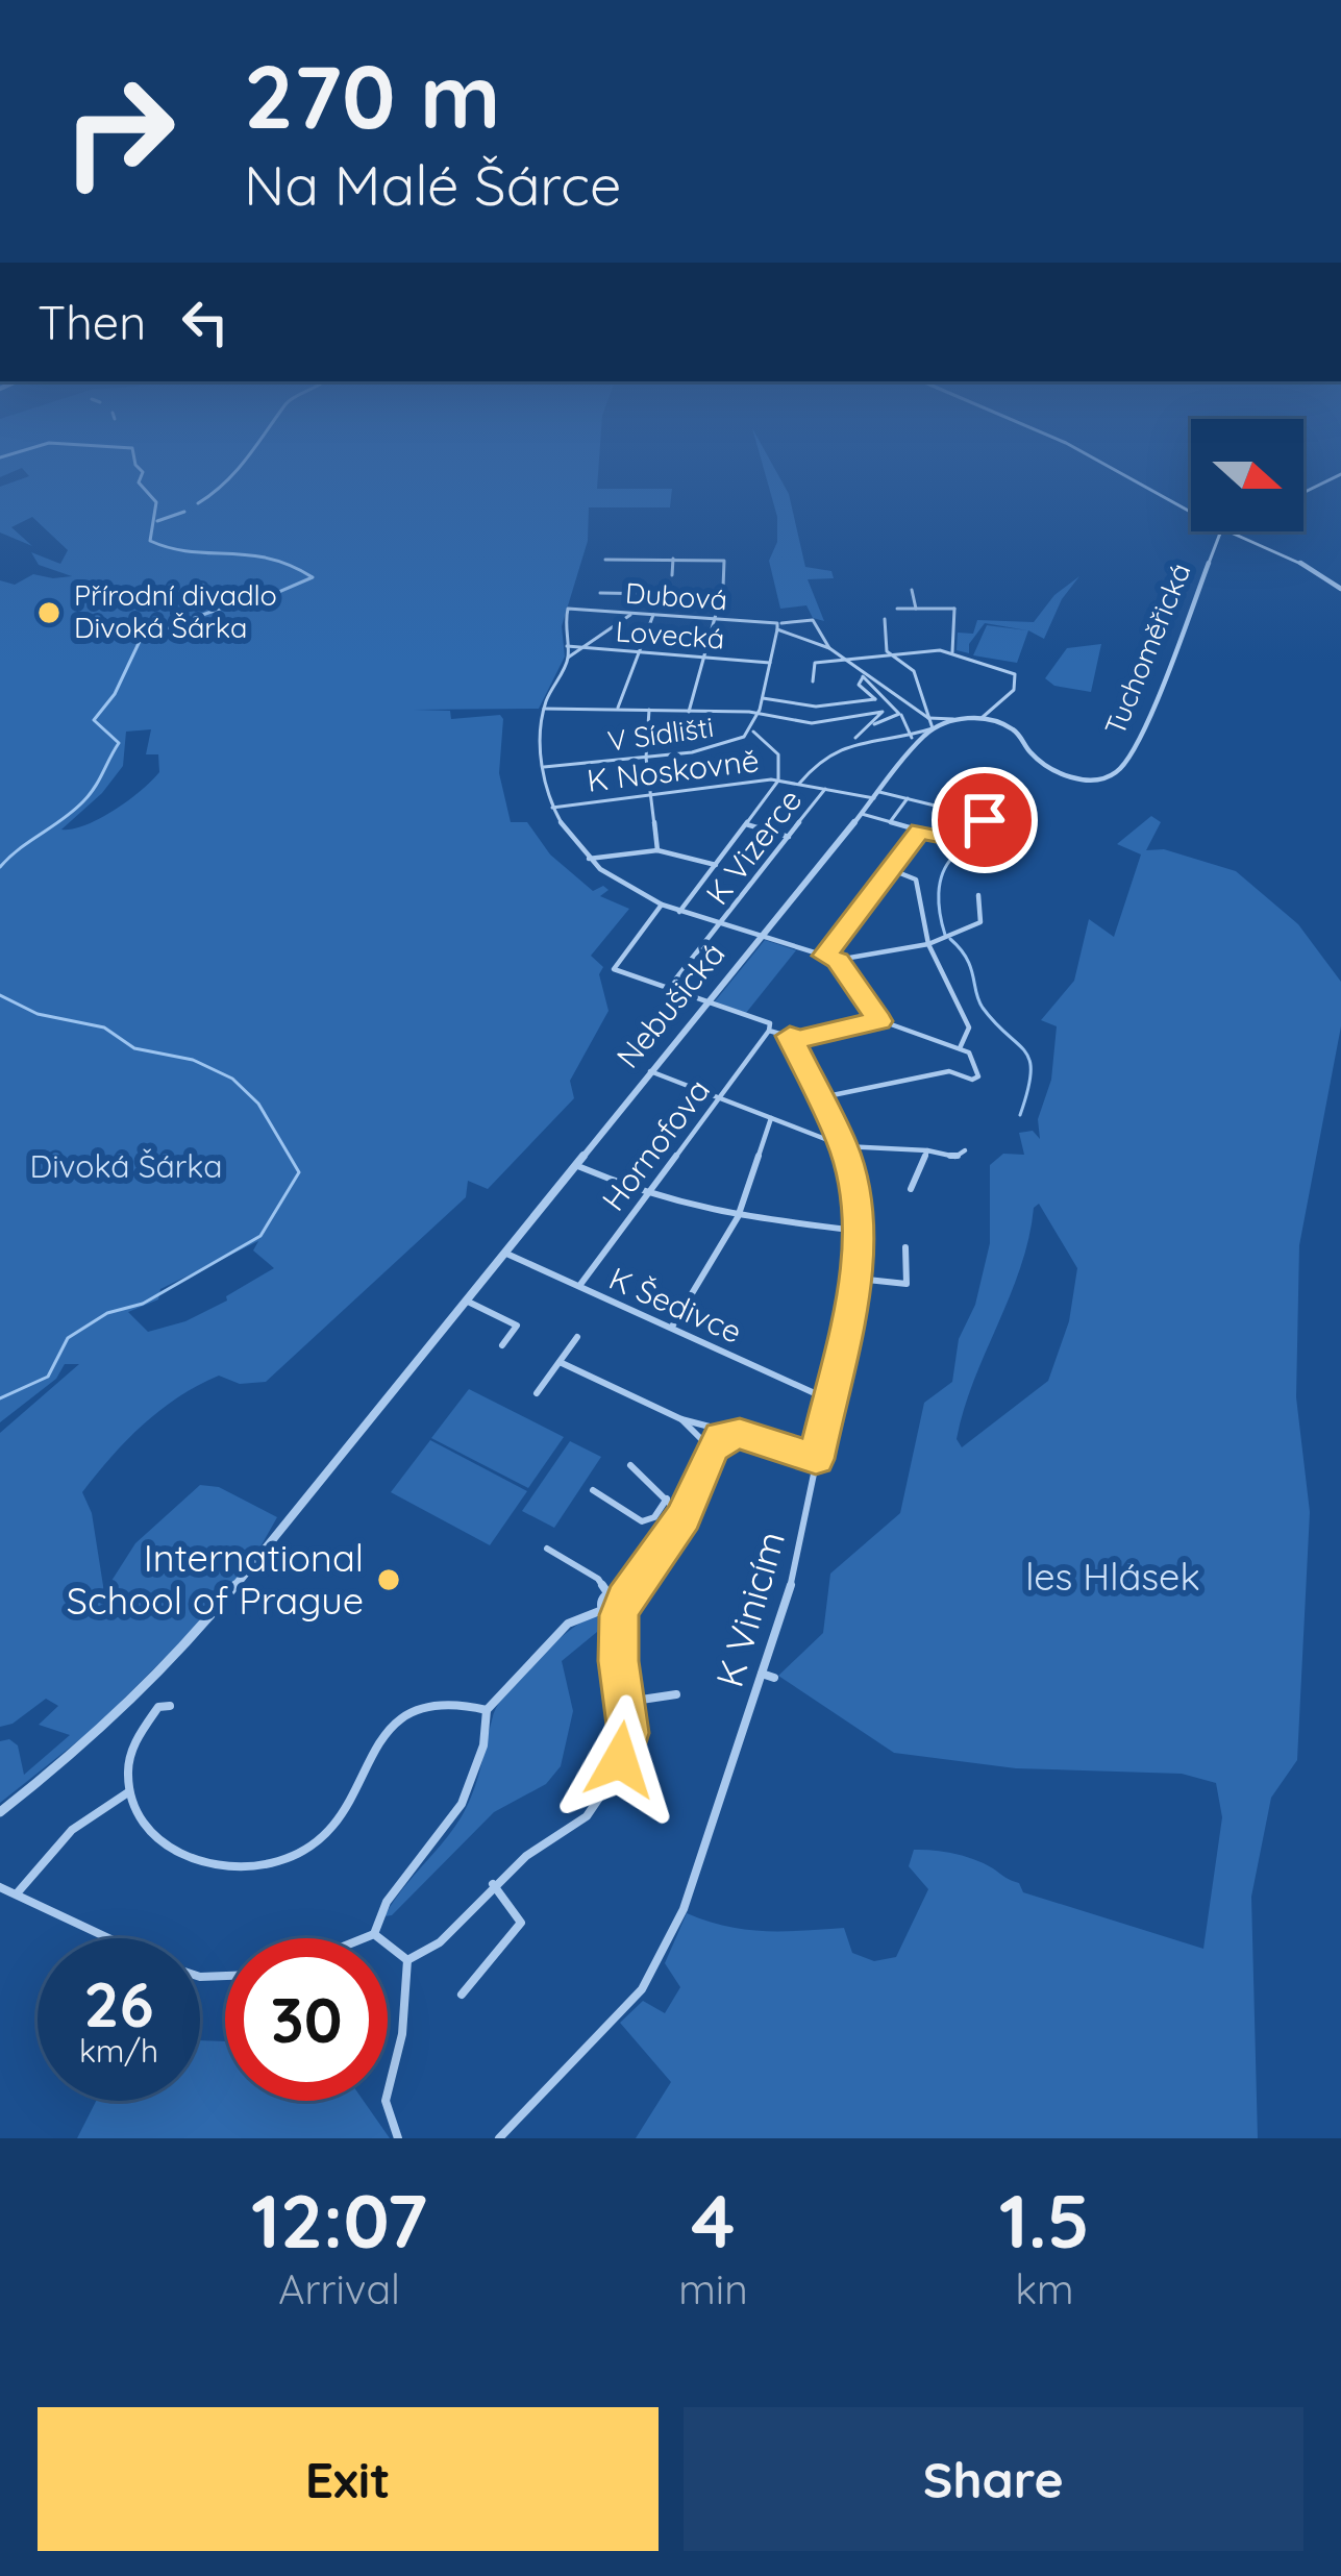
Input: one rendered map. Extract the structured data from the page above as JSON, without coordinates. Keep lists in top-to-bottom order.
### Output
{
  "streets": {
    "street": [
      "Dubová",
      "Lovecká",
      "Tuchoměřická",
      "V Sídlišti",
      "K Noskovně",
      "K Vizerce",
      "Nebušická",
      "Hornofova",
      "K Šedivce",
      "K Vinicím"
    ]
  },
  "crossings": [
    ["Dubová", "Lovecká"],
    ["Dubová", "V Sídlišti"],
    ["Lovecká", "V Sídlišti"],
    ["K Noskovně", "K Vizerce"],
    ["K Noskovně", "Nebušická"],
    ["Nebušická", "K Šedivce"],
    ["Hornofova", "K Šedivce"],
    ["K Šedivce", "K Vinicím"]
  ],
  "parks": ["Divoká Šárka", "les Hlásek"],
  "places": ["Přírodní divadlo Divoká Šárka", "International School of Prague"],
  "north": "right",
  "page": {
    "turn": ["270 m", "Na Malé Šárce"],
    "then": "Then",
    "speed": "26 km/h",
    "limit": "30",
    "eta": [
      "12:07",
      "Arrival",
      "4",
      "min",
      "1.5",
      "km"
    ],
    "buttons": ["Exit", "Share"]
  }
}
